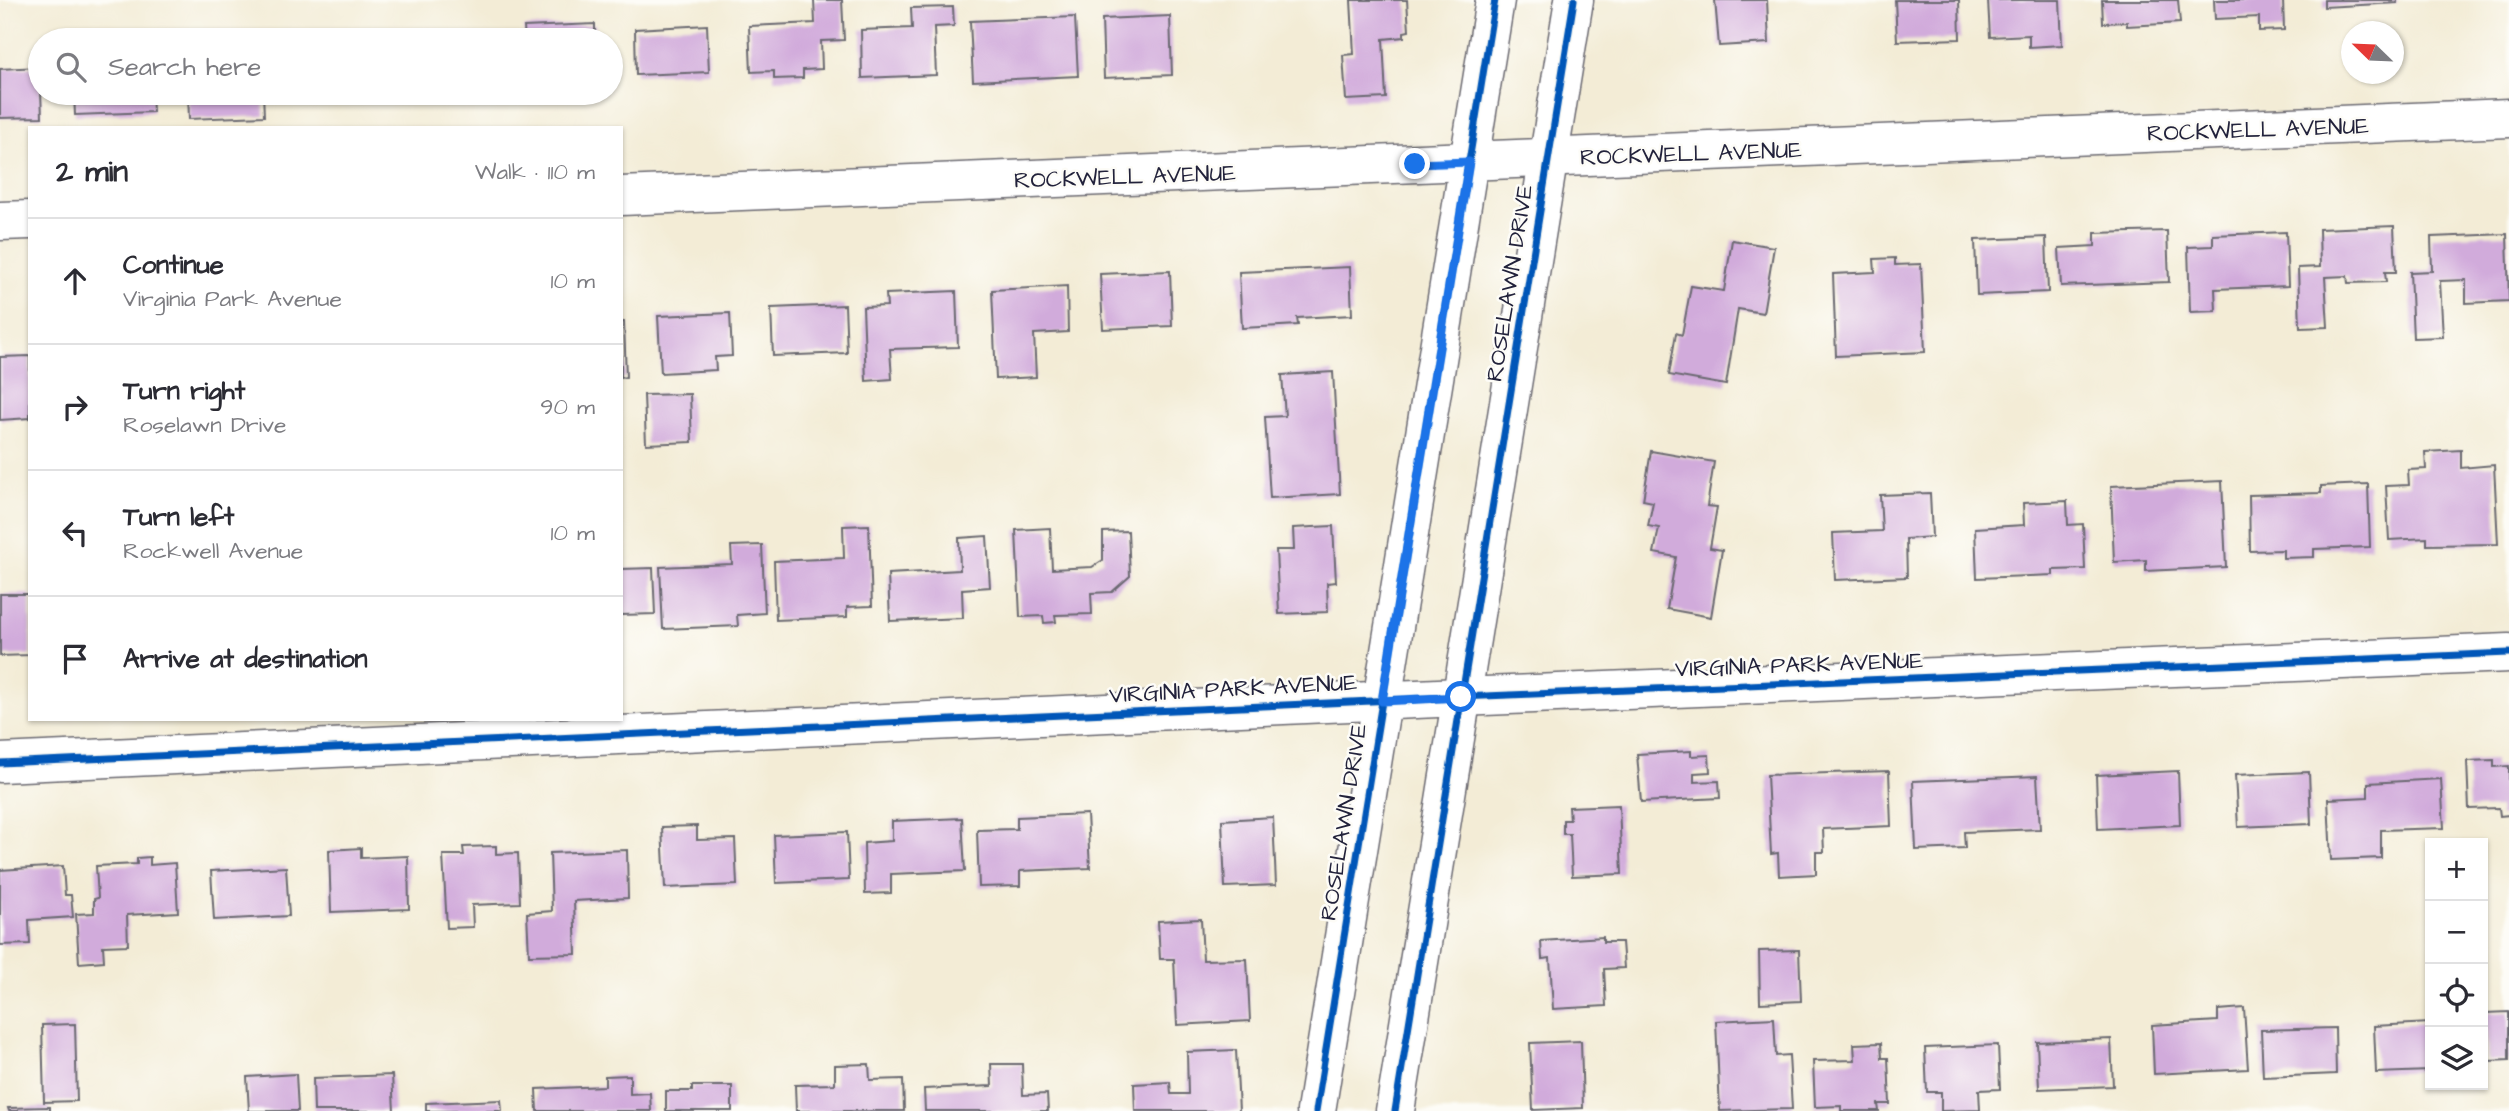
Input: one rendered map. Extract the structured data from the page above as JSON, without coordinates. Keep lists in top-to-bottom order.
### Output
{
  "streets": {
    "street": ["ROCKWELL AVENUE", "ROSELAWN DRIVE", "VIRGINIA PARK AVENUE"]
  },
  "crossings": [
    ["ROCKWELL AVENUE", "ROSELAWN DRIVE"],
    ["ROSELAWN DRIVE", "VIRGINIA PARK AVENUE"]
  ],
  "north": "top left",
  "page": {
    "search": "Search here",
    "heading": ["2 min", "Walk · 110 m"],
    "list": [
      ["Continue", "Virginia Park Avenue", "10 m"],
      ["Turn right", "Roselawn Drive", "90 m"],
      ["Turn left", "Rockwell Avenue", "10 m"],
      "Arrive at destination"
    ],
    "map_buttons": ["+", "−"]
  }
}
